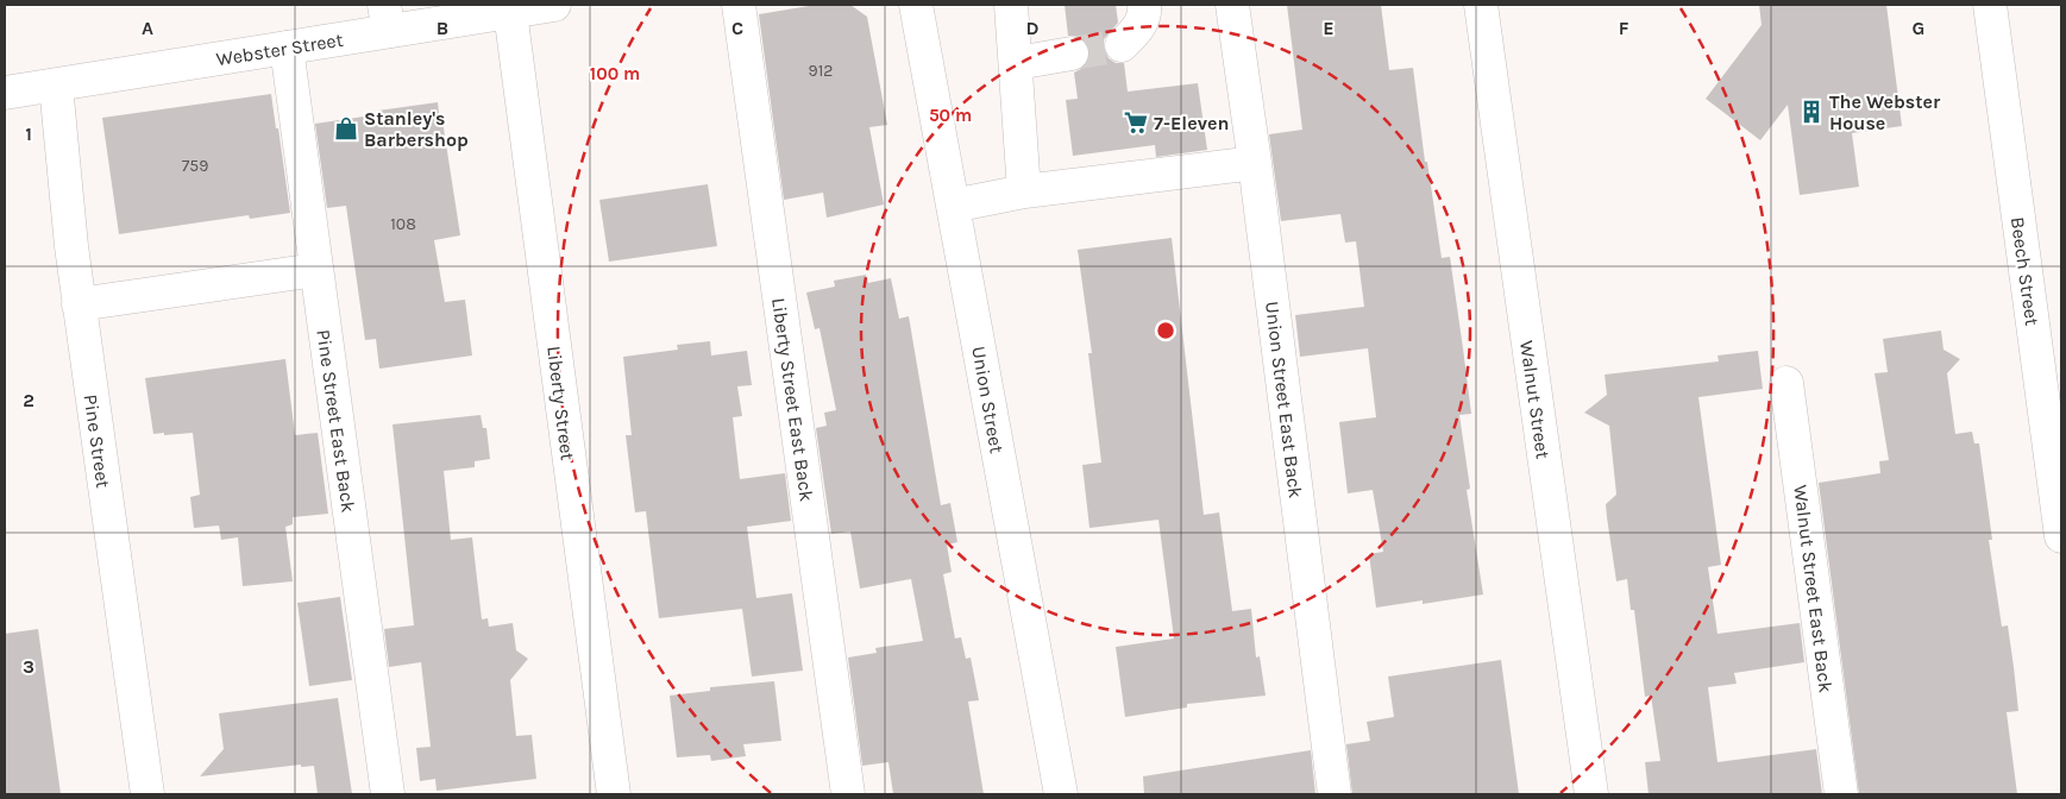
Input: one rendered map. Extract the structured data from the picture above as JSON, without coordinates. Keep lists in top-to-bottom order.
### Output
{
  "streets": {
    "street": [
      "Webster Street",
      "Beech Street",
      "Liberty Street East Back",
      "Union Street",
      "Union Street East Back",
      "Walnut Street",
      "Liberty Street",
      "Pine Street East Back",
      "Pine Street",
      "Walnut Street East Back"
    ]
  },
  "crossings": [
    ["Webster Street", "Liberty Street"],
    ["Webster Street", "Pine Street East Back"],
    ["Webster Street", "Pine Street"]
  ],
  "places": {
    "building": ["The Webster House"],
    "supermarket": ["7-Eleven"],
    "shop": ["Stanley's Barbershop"]
  },
  "house_numbers": ["912", "759", "108"],
  "grid": {
    "columns": [
      "A",
      "B",
      "C",
      "D",
      "E",
      "F",
      "G"
    ],
    "rows": ["1", "2", "3"]
  },
  "rings": ["100 m", "50 m"]
}
